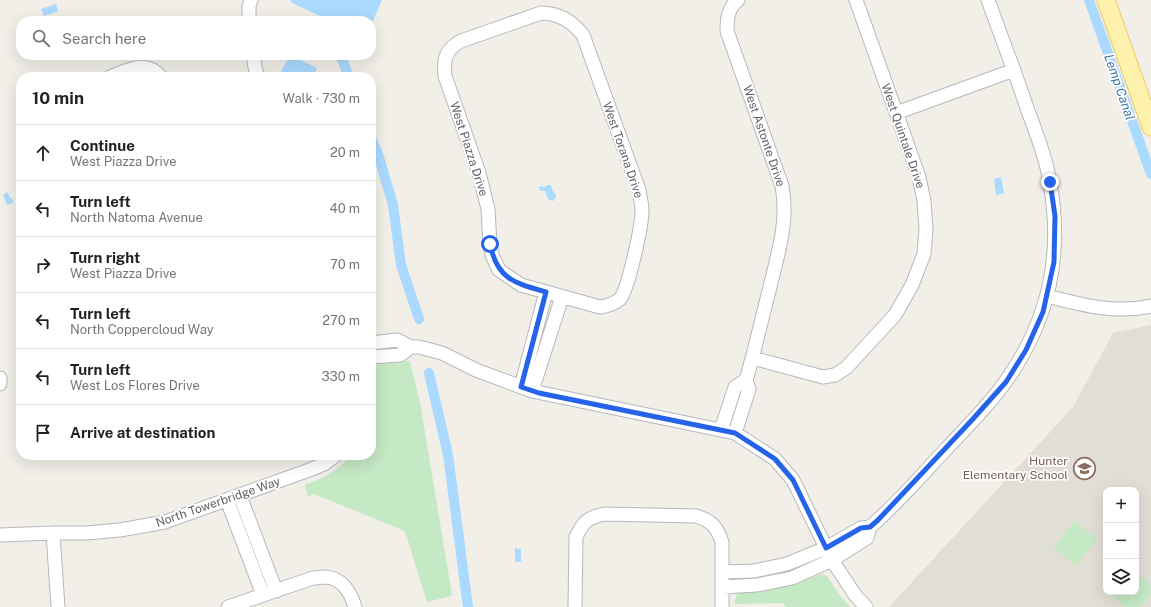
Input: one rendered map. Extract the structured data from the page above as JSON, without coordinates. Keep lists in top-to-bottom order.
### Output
{
  "streets": {
    "street": [
      "West Astonte Drive",
      "West Quintale Drive",
      "West Piazza Drive",
      "West Torana Drive",
      "North Towerbridge Way"
    ]
  },
  "crossings": [
    ["West Astonte Drive", "West Quintale Drive"],
    ["West Piazza Drive", "West Torana Drive"]
  ],
  "water": ["Lemp Canal"],
  "places": {
    "school or university": ["Hunter Elementary School"]
  },
  "page": {
    "search": "Search here",
    "heading": ["10 min", "Walk · 730 m"],
    "list": [
      ["Continue", "West Piazza Drive", "20 m"],
      ["Turn left", "North Natoma Avenue", "40 m"],
      ["Turn right", "West Piazza Drive", "70 m"],
      ["Turn left", "North Coppercloud Way", "270 m"],
      ["Turn left", "West Los Flores Drive", "330 m"],
      "Arrive at destination"
    ],
    "map_buttons": ["+", "−"]
  }
}
